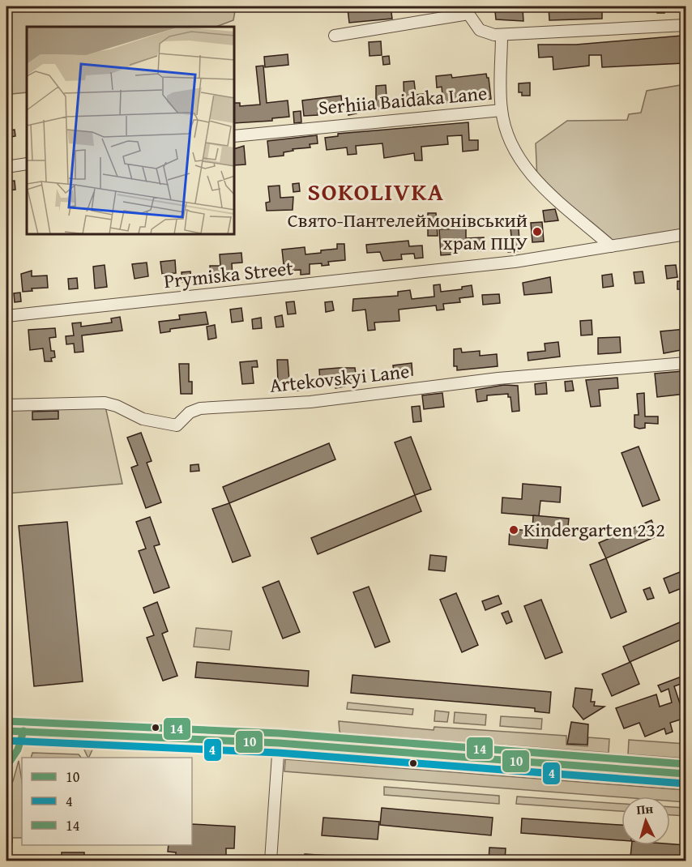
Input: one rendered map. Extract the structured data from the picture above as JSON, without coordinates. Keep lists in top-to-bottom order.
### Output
{
  "streets": {
    "street": ["Serhiia Baidaka Lane", "Prymiska Street", "Artekovskyi Lane"]
  },
  "districts": ["SOKOLIVKA"],
  "places": ["Свято-Пантелеймонівський храм ПЦУ", "Kindergarten 232"],
  "lines": ["transit line 14", "transit line 10", "transit line 4"],
  "legend": ["10", "4", "14"],
  "north": "top"
}
